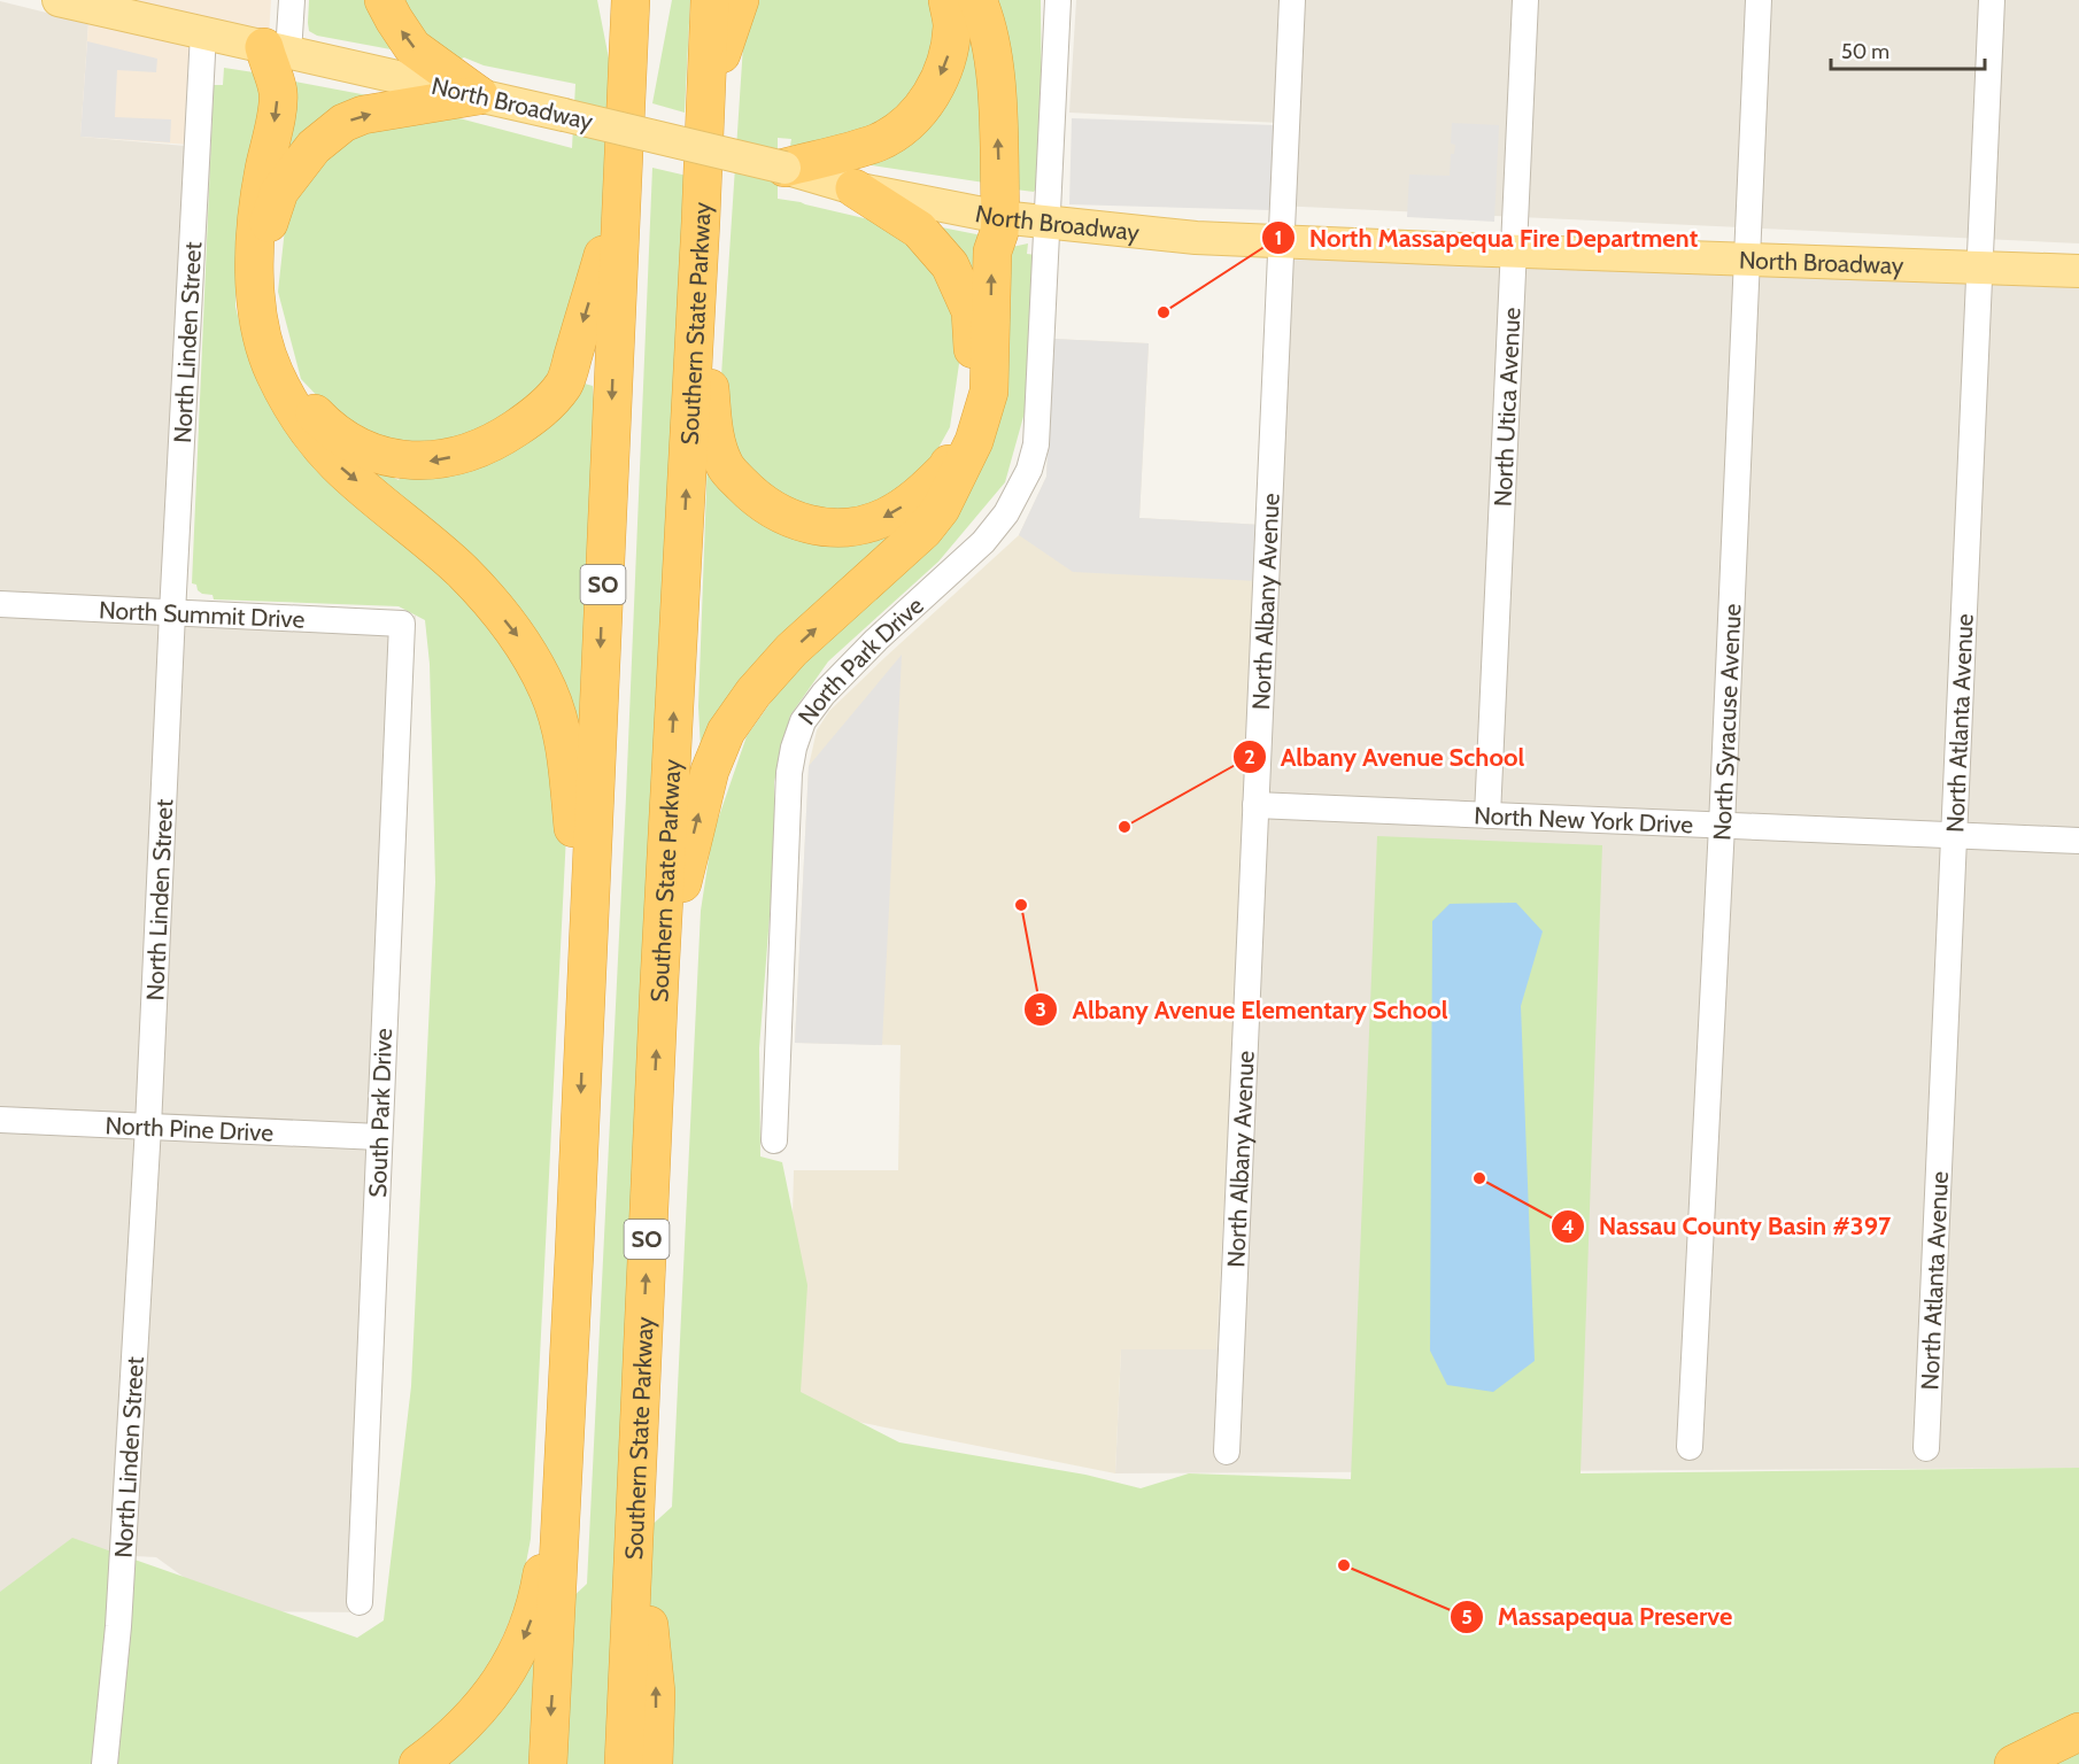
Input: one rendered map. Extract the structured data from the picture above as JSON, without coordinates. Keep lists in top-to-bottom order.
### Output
{
  "streets": {
    "highway": ["Southern State Parkway", "SO"],
    "main road": ["North Broadway"],
    "street": [
      "North Linden Street",
      "North Utica Avenue",
      "North Albany Avenue",
      "North Summit Drive",
      "North Park Drive",
      "North Syracuse Avenue",
      "North Atlanta Avenue",
      "North New York Drive",
      "South Park Drive",
      "North Pine Drive"
    ]
  },
  "crossings": [
    ["North Broadway", "North Linden Street"],
    ["North Broadway", "North Utica Avenue"],
    ["North Broadway", "North Albany Avenue"],
    ["North Broadway", "North Park Drive"],
    ["North Broadway", "North Syracuse Avenue"],
    ["North Broadway", "North Atlanta Avenue"],
    ["North Linden Street", "North Summit Drive"],
    ["North Linden Street", "North Pine Drive"],
    ["North Utica Avenue", "North New York Drive"],
    ["North Albany Avenue", "North New York Drive"],
    ["North Summit Drive", "South Park Drive"],
    ["North Syracuse Avenue", "North New York Drive"],
    ["North Atlanta Avenue", "North New York Drive"],
    ["South Park Drive", "North Pine Drive"]
  ],
  "places": [
    "North Massapequa Fire Department",
    "Albany Avenue School",
    "Albany Avenue Elementary School",
    "Nassau County Basin #397",
    "Massapequa Preserve"
  ],
  "scale_bar": "50 m"
}
